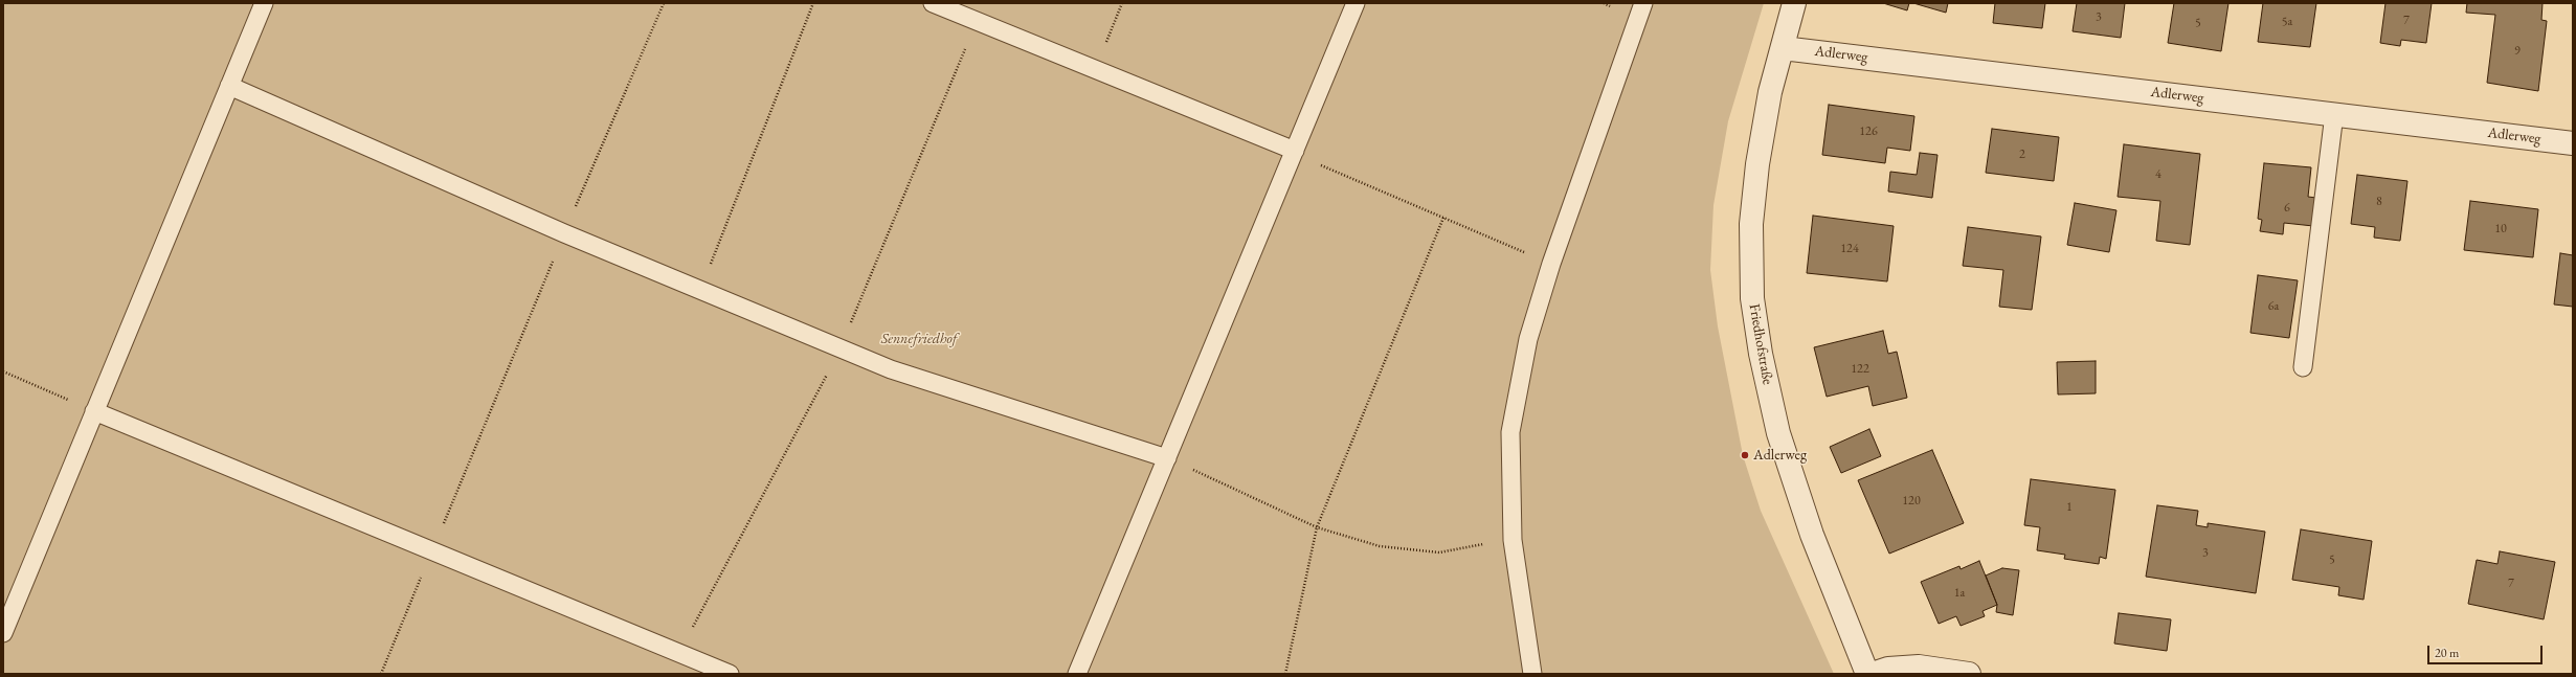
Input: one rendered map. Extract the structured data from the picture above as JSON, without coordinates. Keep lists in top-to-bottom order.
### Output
{
  "streets": {
    "street": ["Adlerweg", "Friedhofstraße"]
  },
  "crossings": [
    ["Adlerweg", "Friedhofstraße"]
  ],
  "parks": ["Sennefriedhof"],
  "places": ["Adlerweg"],
  "house_numbers": [
    "3",
    "7",
    "5a",
    "5",
    "9",
    "126",
    "2",
    "4",
    "8",
    "6",
    "10",
    "124",
    "6a",
    "122",
    "120",
    "1",
    "3",
    "5",
    "7",
    "1a"
  ],
  "scale_bar": "20 m"
}
